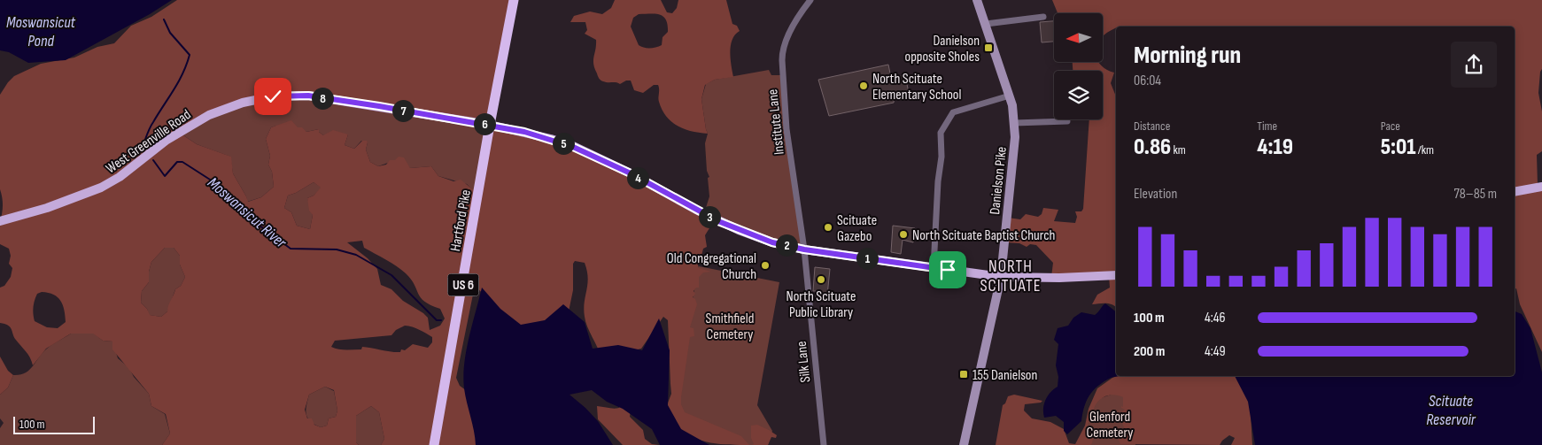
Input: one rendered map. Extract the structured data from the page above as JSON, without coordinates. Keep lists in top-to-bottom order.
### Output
{
  "streets": {
    "highway": ["Hartford Pike", "US 6"],
    "main road": ["West Greenville Road", "Danielson Pike"],
    "street": ["Institute Lane", "Silk Lane"]
  },
  "crossings": [
    ["Institute Lane", "West Greenville Road"],
    ["Institute Lane", "Silk Lane"],
    ["West Greenville Road", "Danielson Pike"],
    ["West Greenville Road", "Hartford Pike"],
    ["West Greenville Road", "Silk Lane"]
  ],
  "districts": ["NORTH SCITUATE"],
  "water": ["Moswansicut Pond", "Moswansicut River", "Scituate Reservoir"],
  "parks": ["Smithfield Cemetery", "Glenford Cemetery"],
  "places": {
    "transit": ["Danielson opposite Sholes", "155 Danielson"],
    "other": [
      "North Scituate Elementary School",
      "Scituate Gazebo",
      "North Scituate Baptist Church",
      "Old Congregational Church",
      "North Scituate Public Library"
    ]
  },
  "scale_bar": "100 m",
  "north": "left",
  "page": {
    "heading": ["Morning run", "06:04"],
    "pins": [
      "8",
      "7",
      "6",
      "5",
      "4",
      "3",
      "2",
      "1"
    ],
    "stats": [
      ["Distance", "0.86 km"],
      ["Time", "4:19"],
      ["Pace", "5:01 /km"]
    ],
    "chart": ["Elevation", "78–85 m"],
    "list": [
      {
        "name": "100 m",
        "note": "4:46"
      },
      {
        "name": "200 m",
        "note": "4:49"
      }
    ],
    "scale": "100 m"
  }
}
